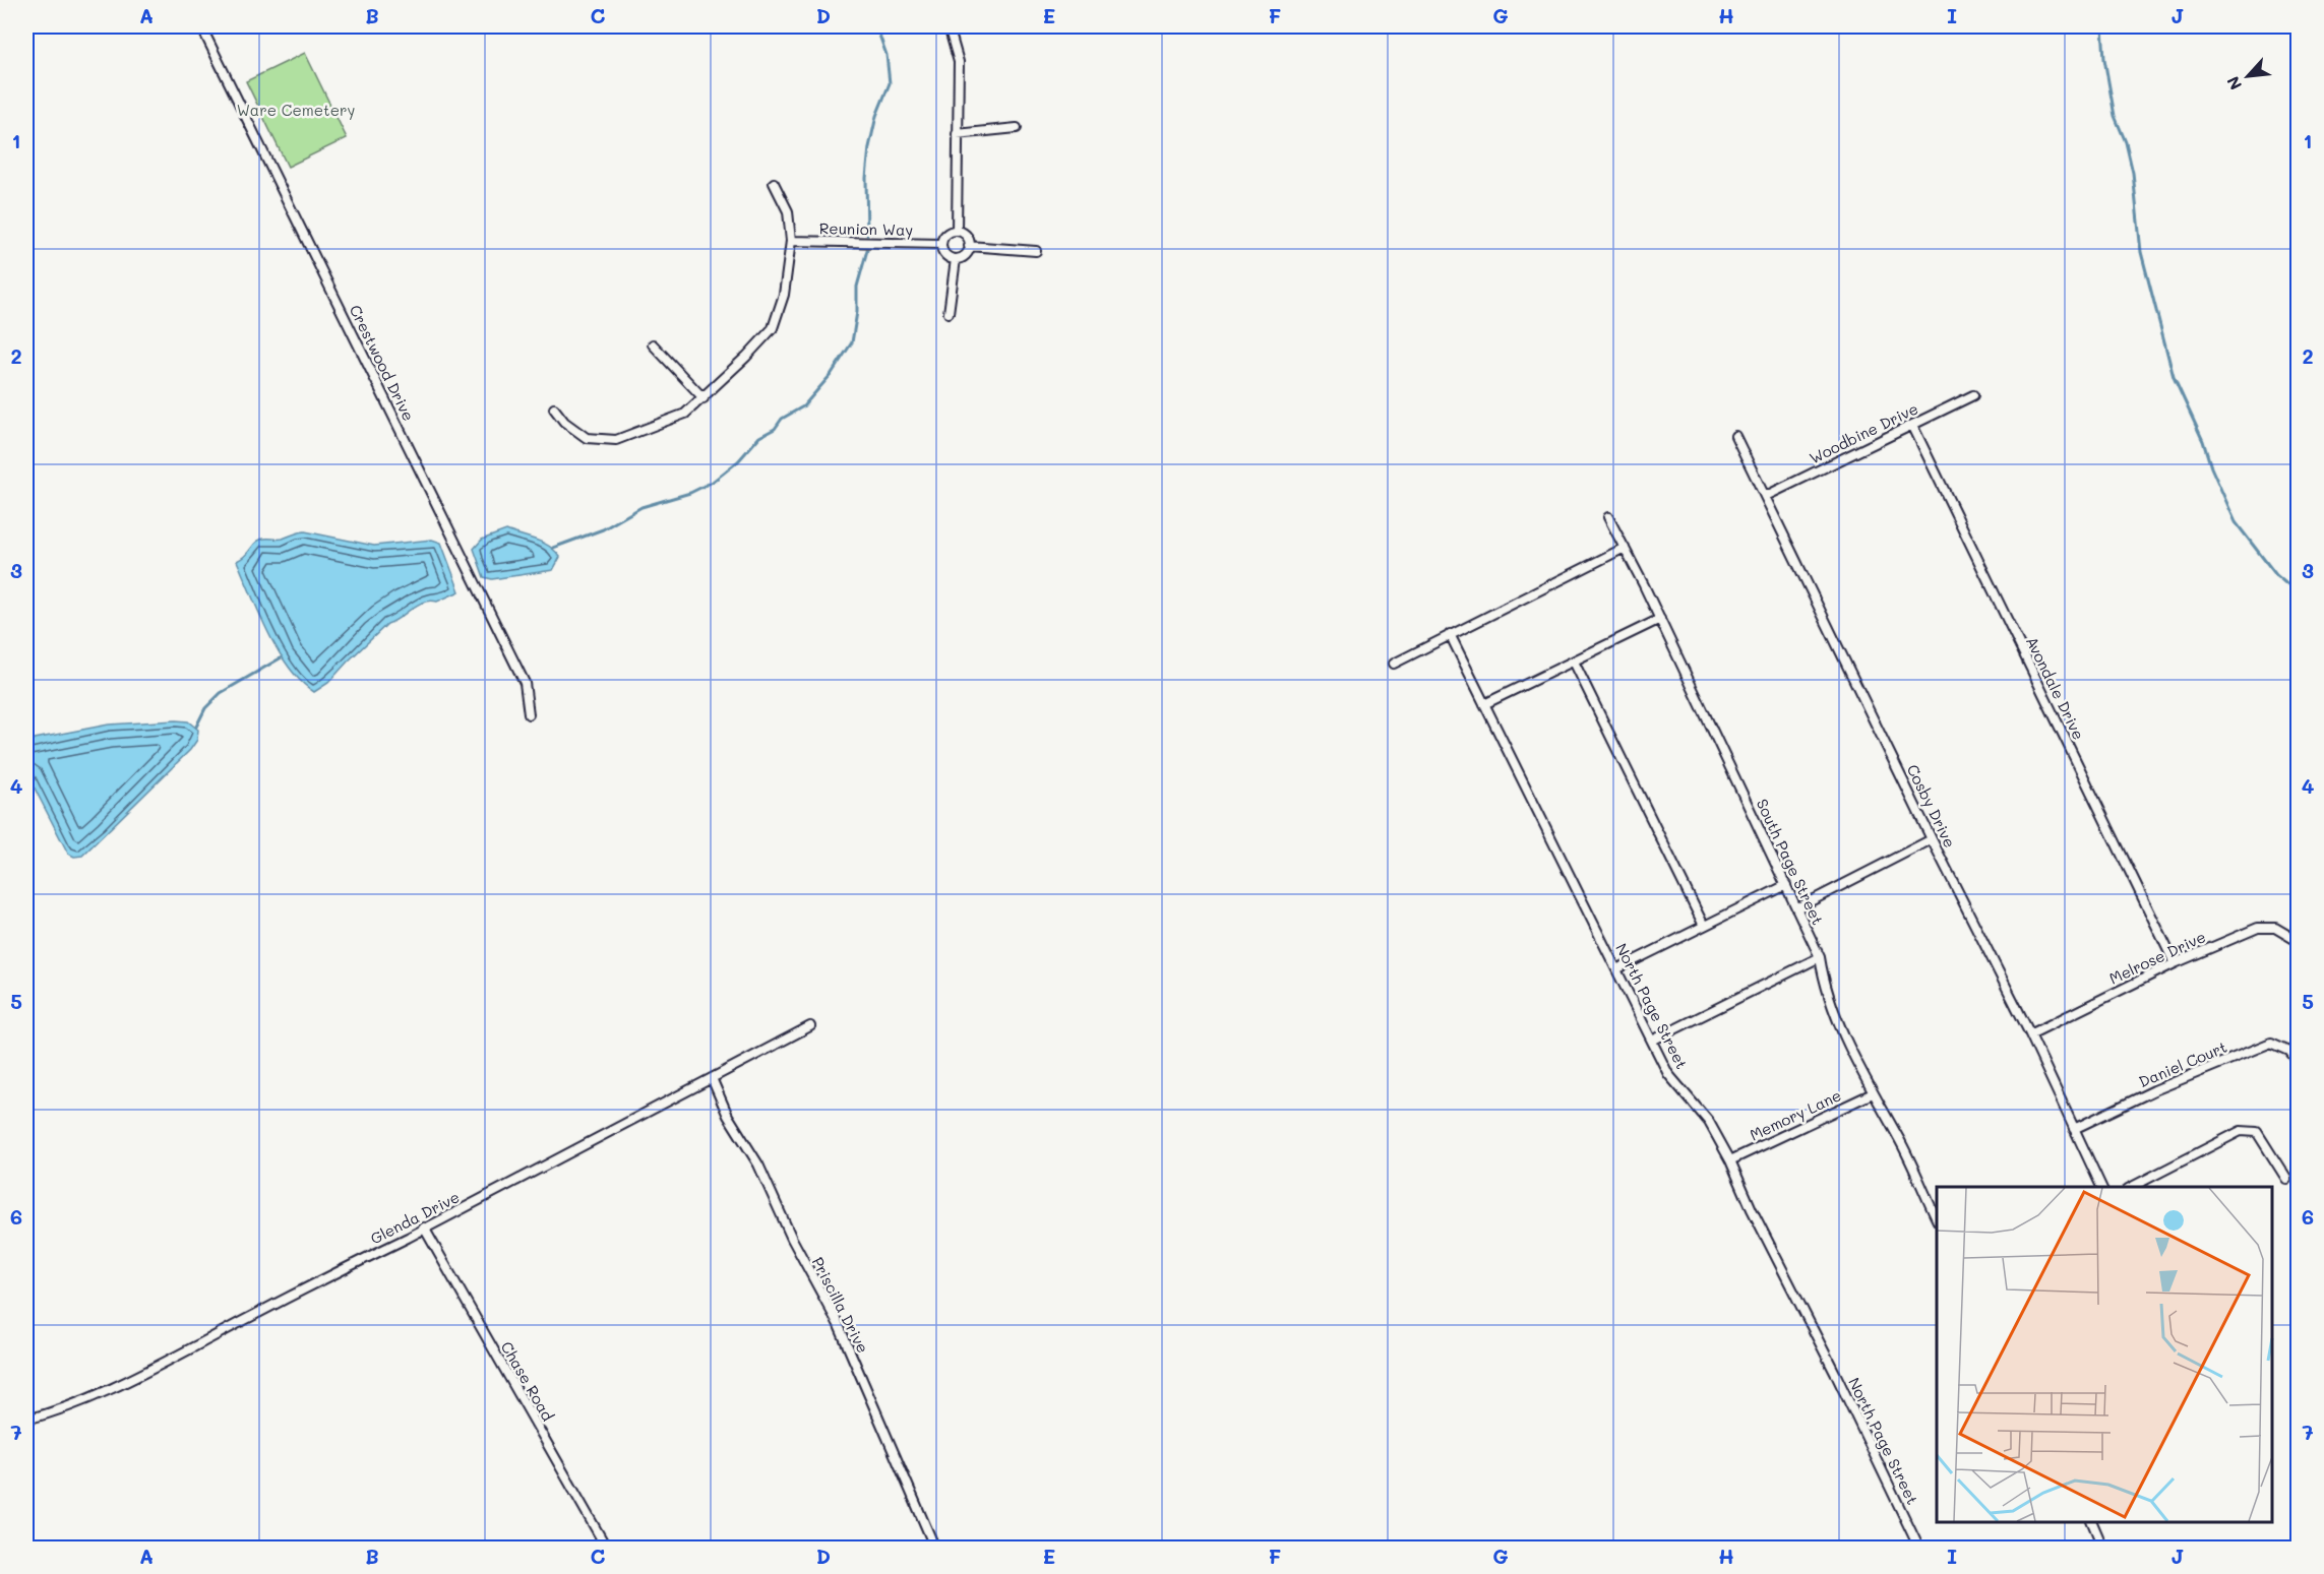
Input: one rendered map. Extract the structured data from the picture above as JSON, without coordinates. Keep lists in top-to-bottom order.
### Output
{
  "streets": {
    "street": [
      "Reunion Way",
      "Crestwood Drive",
      "Woodbine Drive",
      "Avondale Drive",
      "Cosby Drive",
      "South Page Street",
      "Melrose Drive",
      "North Page Street",
      "Daniel Court",
      "Memory Lane",
      "Glenda Drive",
      "Priscilla Drive",
      "Chase Road"
    ]
  },
  "crossings": [
    ["Woodbine Drive", "Avondale Drive"],
    ["Woodbine Drive", "Cosby Drive"],
    ["Avondale Drive", "Melrose Drive"],
    ["Cosby Drive", "Melrose Drive"],
    ["Cosby Drive", "Daniel Court"],
    ["South Page Street", "Memory Lane"],
    ["North Page Street", "Memory Lane"],
    ["Glenda Drive", "Priscilla Drive"],
    ["Glenda Drive", "Chase Road"]
  ],
  "parks": ["Ware Cemetery"],
  "north": "bottom left",
  "grid": {
    "columns": [
      "A",
      "B",
      "C",
      "D",
      "E",
      "F",
      "G",
      "H",
      "I",
      "J"
    ],
    "rows": [
      "1",
      "2",
      "3",
      "4",
      "5",
      "6",
      "7"
    ]
  }
}
